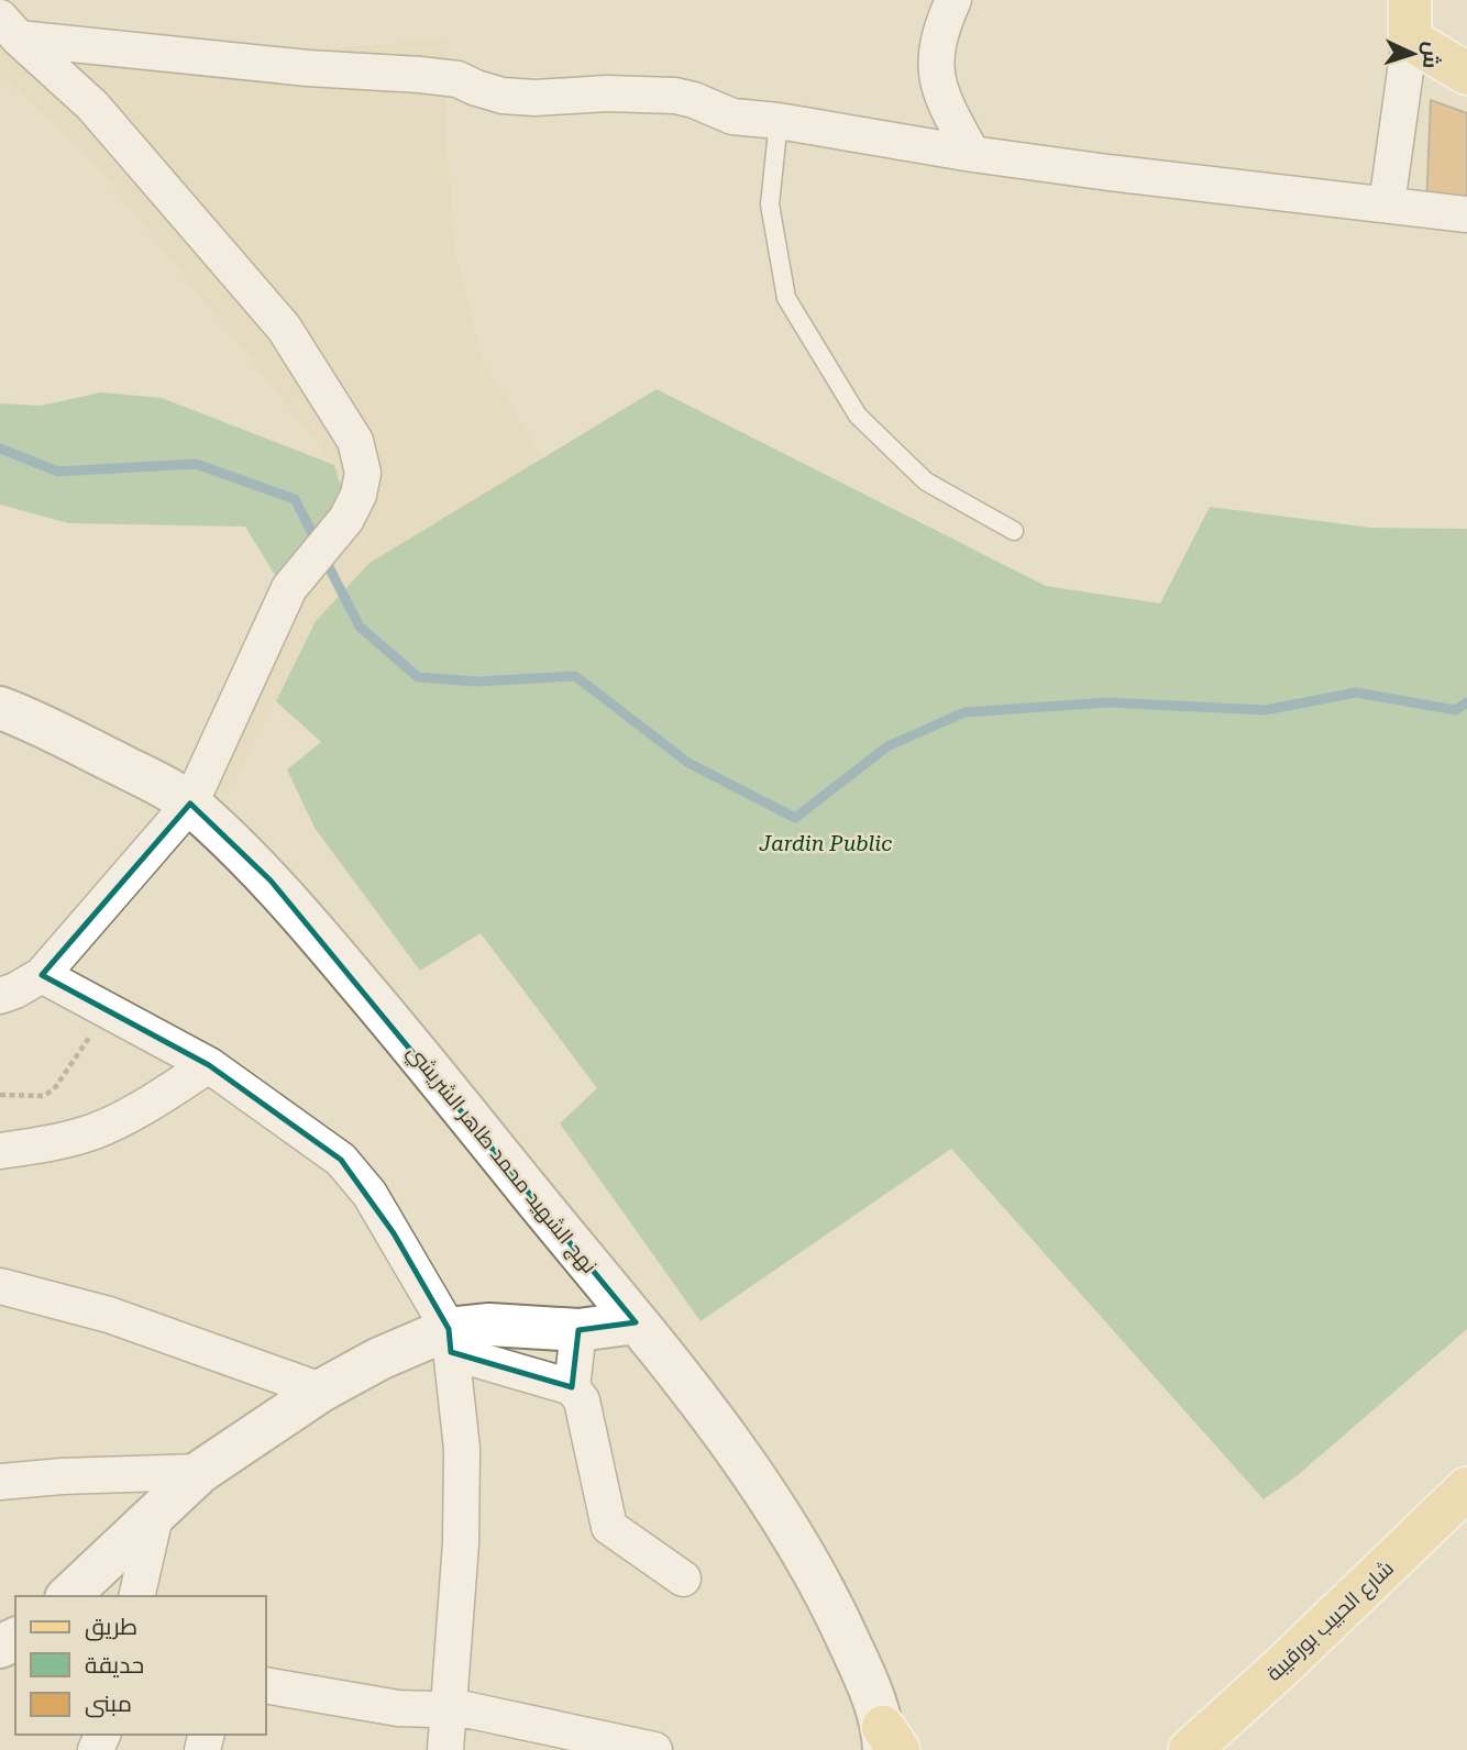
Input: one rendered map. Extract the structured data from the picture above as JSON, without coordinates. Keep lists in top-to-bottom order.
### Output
{
  "streets": {
    "main road": ["شارع الحبيب بورقيبة"],
    "street": ["نهج الشهيد محمد طاهر الشريشي"]
  },
  "parks": ["Jardin Public"],
  "legend": ["طريق", "حديقة", "مبنى"],
  "north": "right"
}
